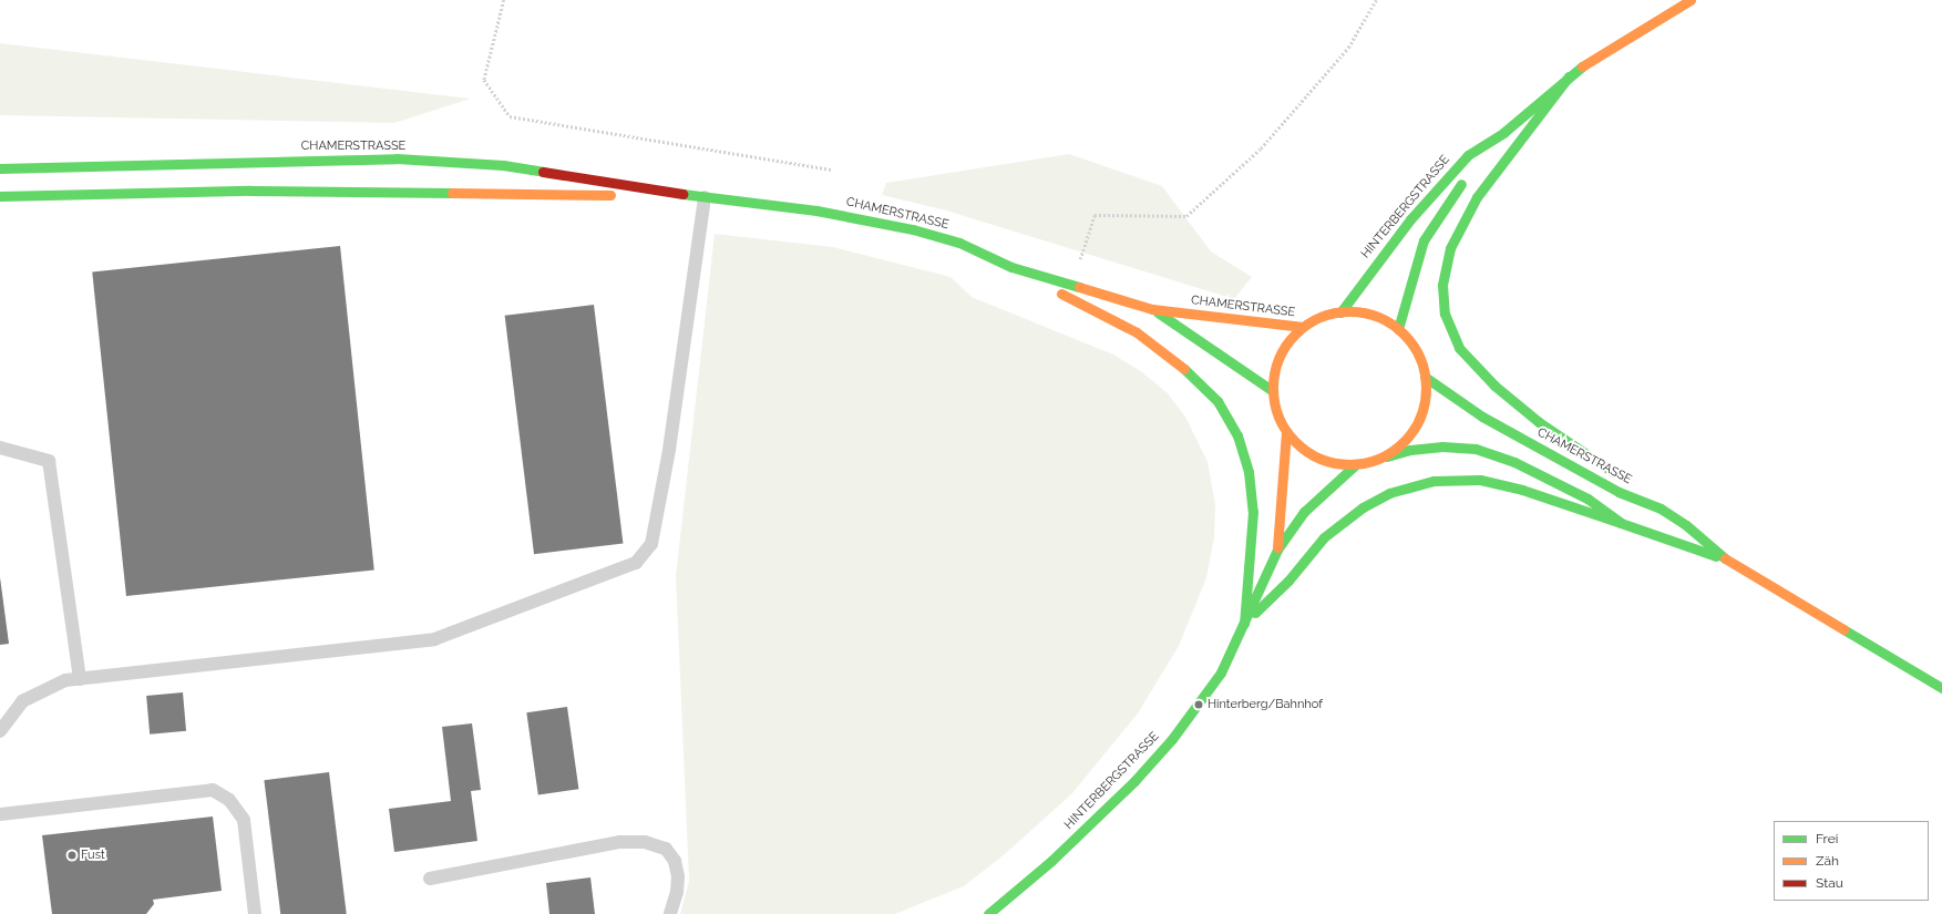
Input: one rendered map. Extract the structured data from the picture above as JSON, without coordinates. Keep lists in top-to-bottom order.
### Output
{
  "streets": {
    "main road": ["CHAMERSTRASSE", "HINTERBERGSTRASSE"]
  },
  "crossings": [
    ["CHAMERSTRASSE", "HINTERBERGSTRASSE"]
  ],
  "places": ["Hinterberg/Bahnhof", "Fust"],
  "legend": ["Frei", "Zäh", "Stau"]
}
